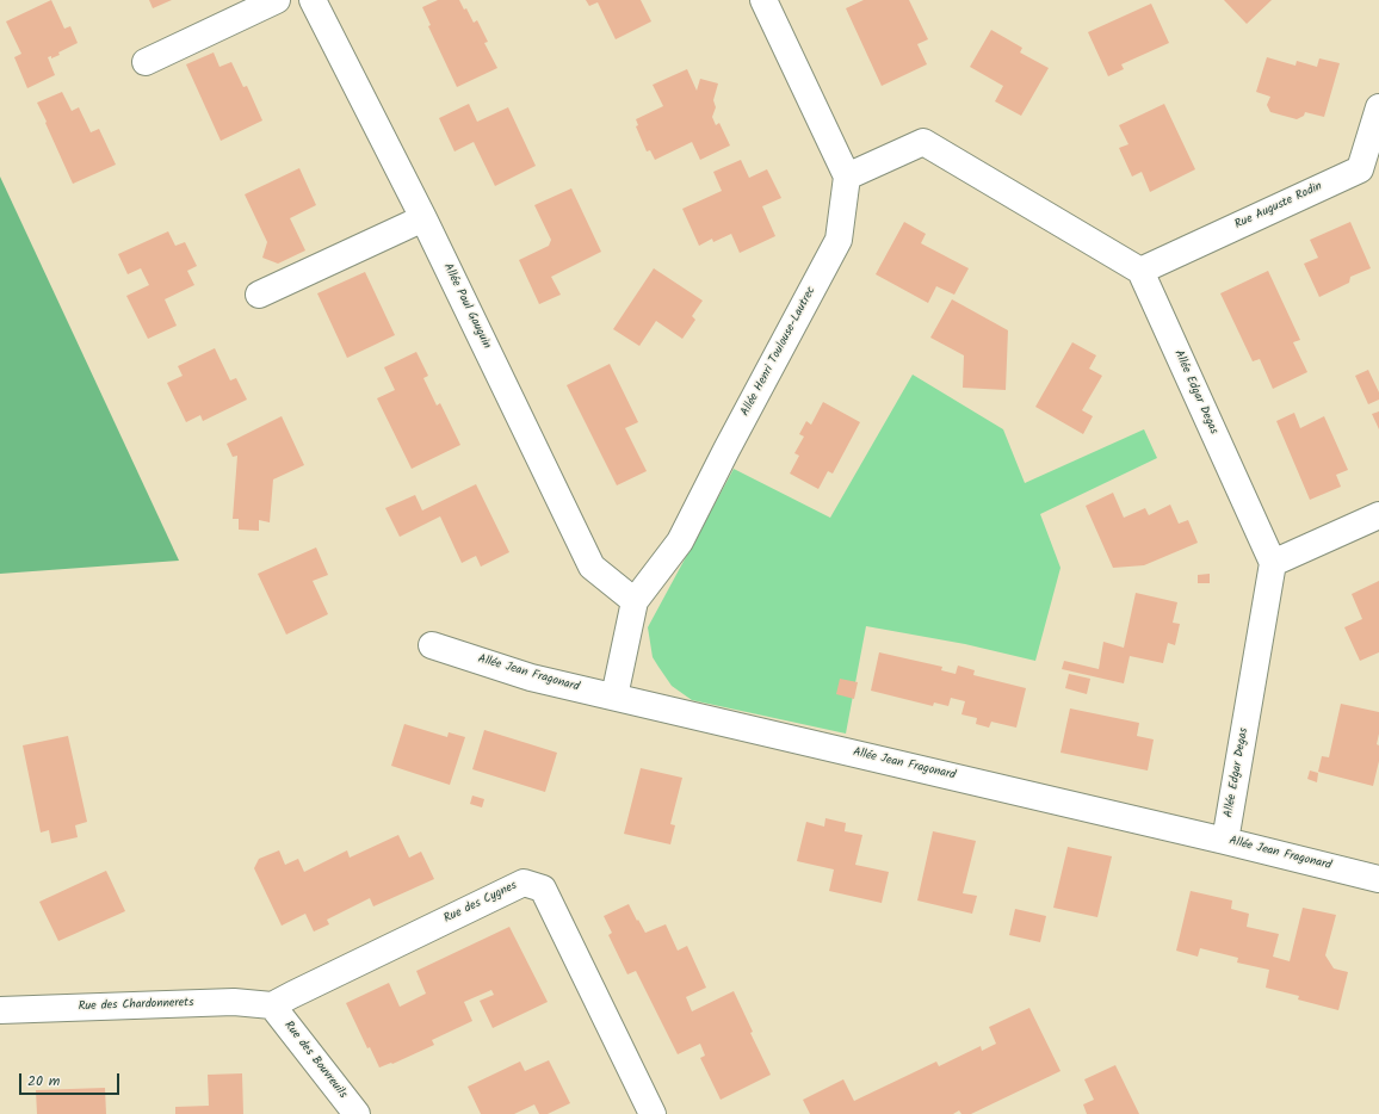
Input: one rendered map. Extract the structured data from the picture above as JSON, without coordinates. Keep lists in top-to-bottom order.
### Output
{
  "streets": {
    "street": [
      "Rue Auguste Rodin",
      "Allée Paul Gauguin",
      "Allée Henri Toulouse-Lautrec",
      "Allée Edgar Degas",
      "Allée Jean Fragonard",
      "Rue des Cygnes",
      "Rue des Chardonnerets",
      "Rue des Bouvreuils"
    ]
  },
  "crossings": [
    ["Rue Auguste Rodin", "Allée Edgar Degas"],
    ["Allée Paul Gauguin", "Allée Henri Toulouse-Lautrec"],
    ["Allée Henri Toulouse-Lautrec", "Allée Jean Fragonard"],
    ["Allée Edgar Degas", "Allée Jean Fragonard"],
    ["Rue des Cygnes", "Rue des Chardonnerets"],
    ["Rue des Cygnes", "Rue des Bouvreuils"],
    ["Rue des Chardonnerets", "Rue des Bouvreuils"]
  ],
  "scale_bar": "20 m"
}
